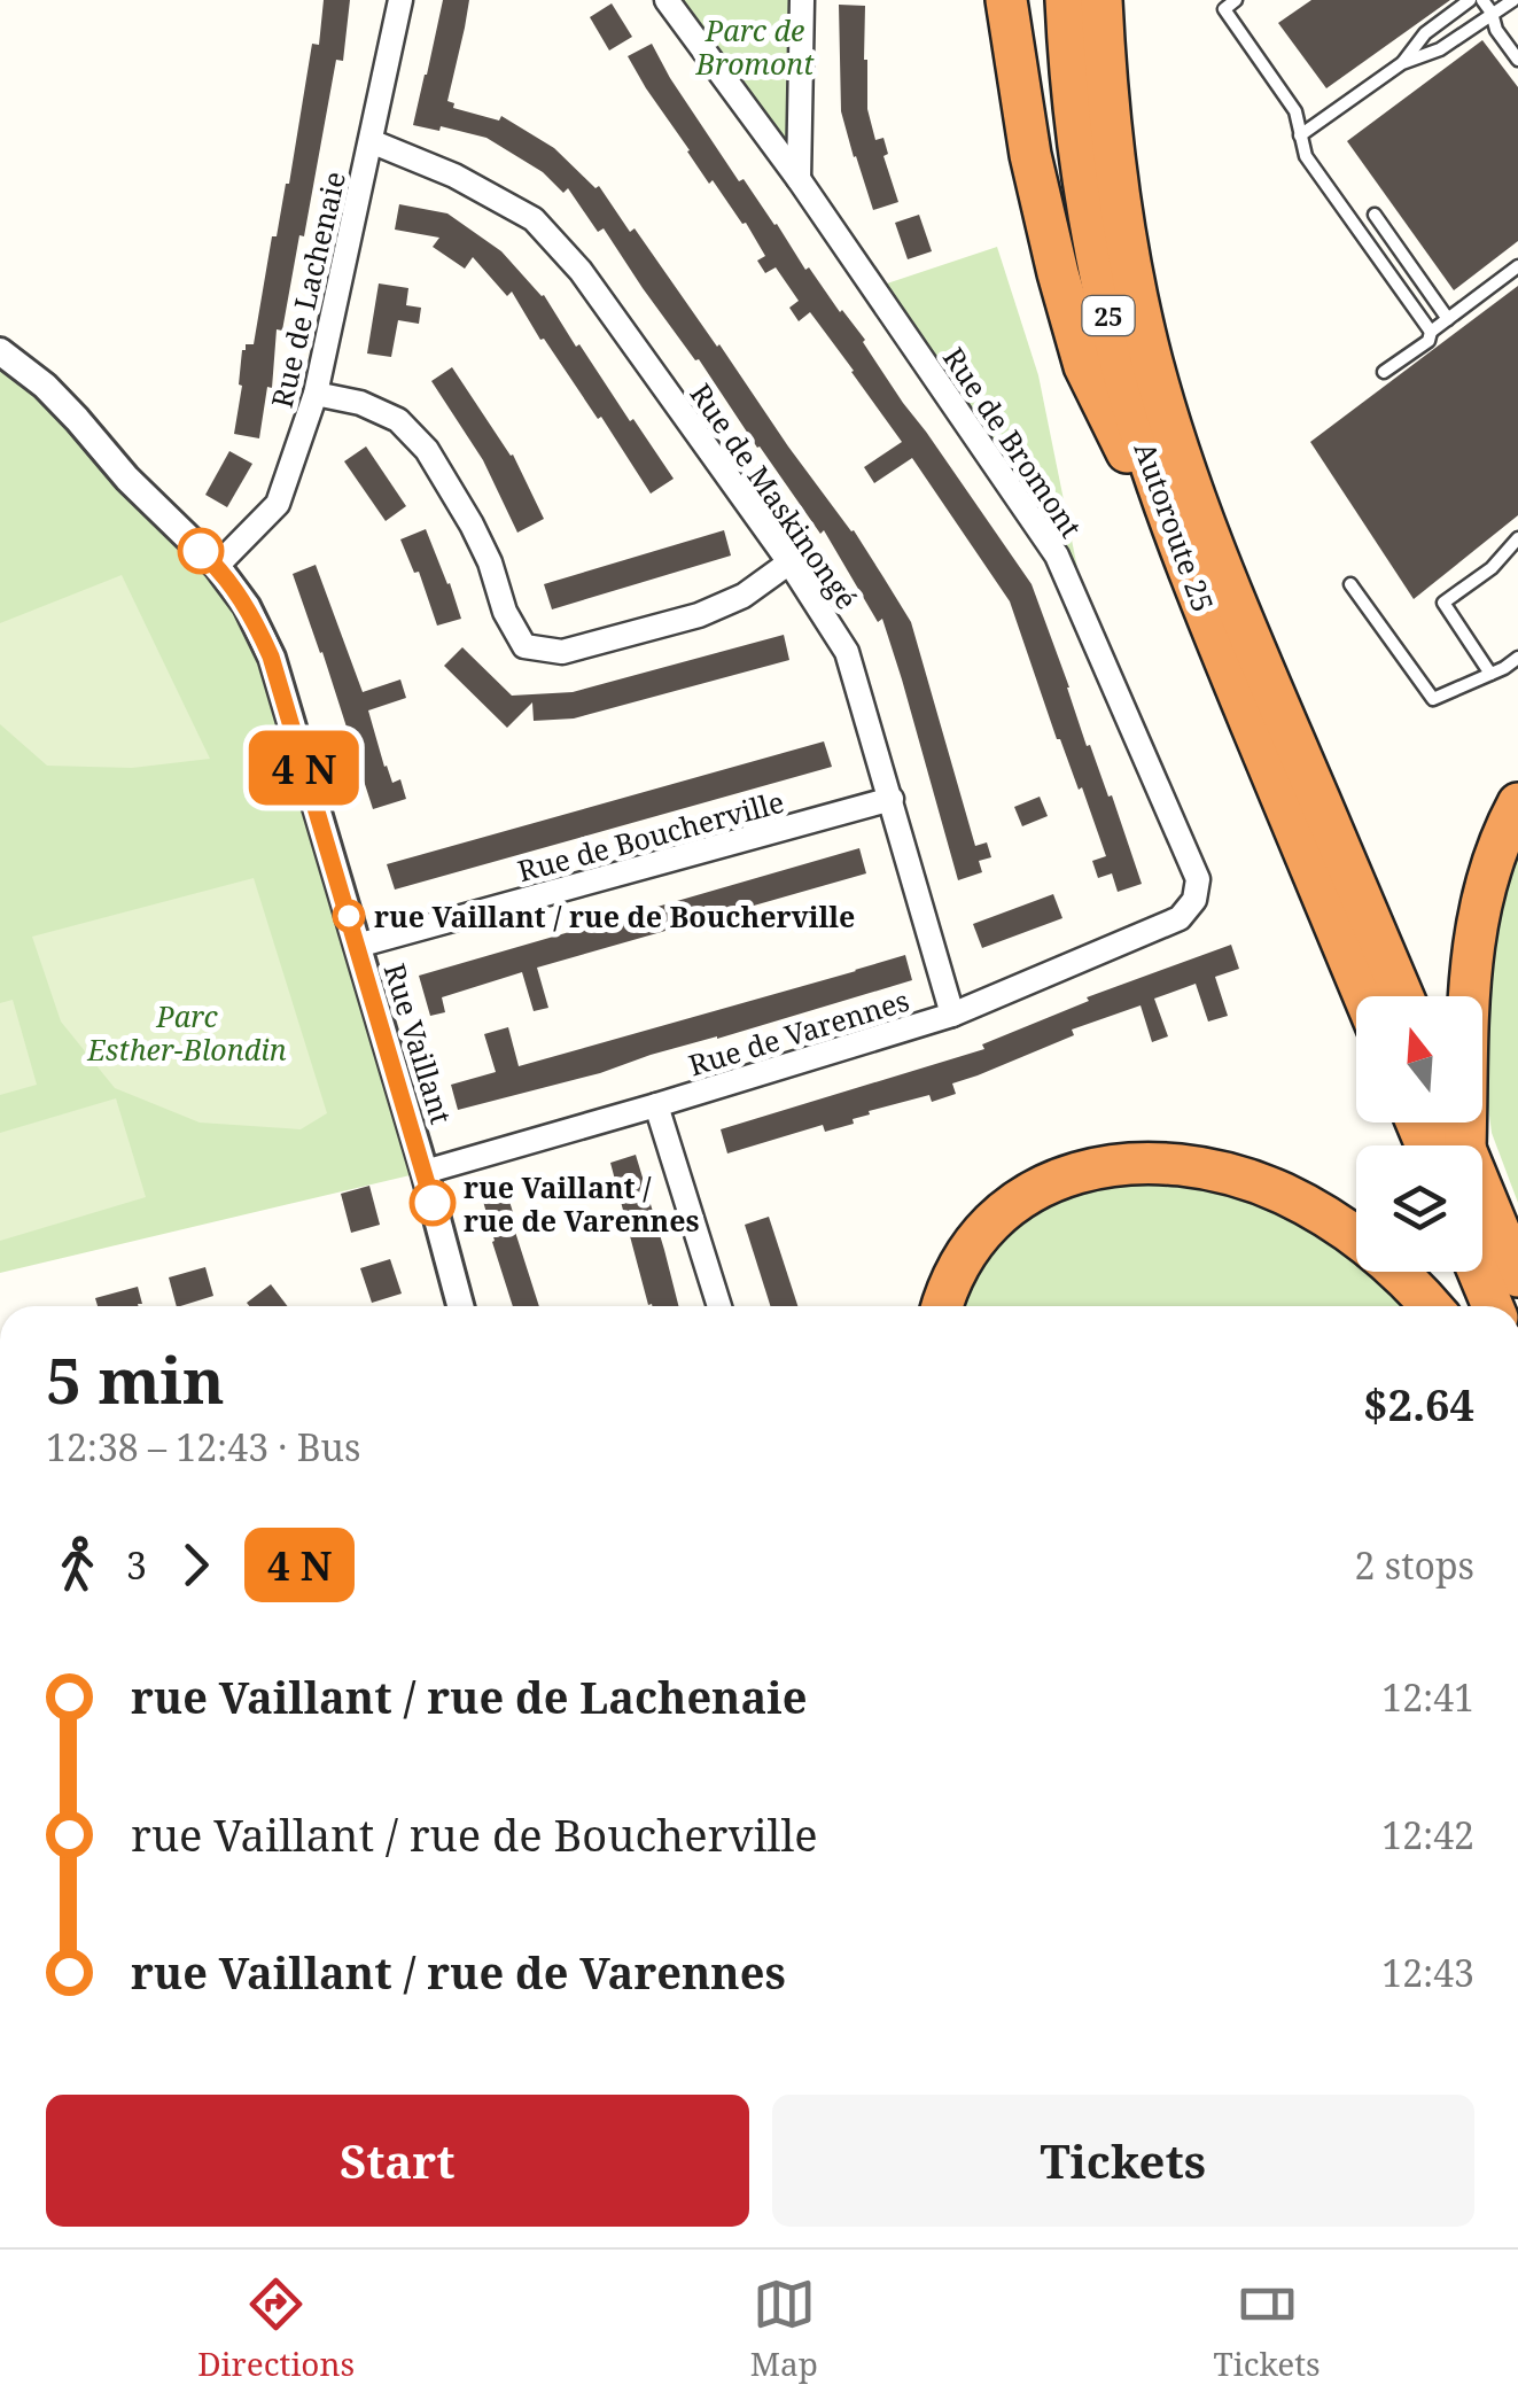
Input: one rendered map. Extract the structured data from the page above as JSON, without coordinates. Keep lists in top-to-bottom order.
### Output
{
  "streets": {
    "highway": ["25", "Autoroute 25"],
    "street": [
      "Rue de Lachenaie",
      "Rue de Bromont",
      "Rue de Maskinongé",
      "Rue de Boucherville",
      "Rue de Varennes",
      "Rue Vaillant"
    ]
  },
  "crossings": [
    ["Rue de Lachenaie", "Rue de Maskinongé"],
    ["Rue de Lachenaie", "Rue Vaillant"],
    ["Rue de Bromont", "Rue de Varennes"],
    ["Rue de Maskinongé", "Rue de Boucherville"],
    ["Rue de Maskinongé", "Rue de Varennes"],
    ["Rue de Boucherville", "Rue Vaillant"],
    ["Rue de Varennes", "Rue Vaillant"]
  ],
  "parks": ["Parc de Bromont", "Parc Esther-Blondin"],
  "places": ["rue Vaillant / rue de Boucherville", "rue Vaillant / rue de Varennes"],
  "north": "top",
  "page": {
    "on_map": "4 N",
    "heading": ["5 min", "12:38 – 12:43 · Bus", "$2.64"],
    "legs": ["3", "4 N", "2 stops"],
    "list": [
      {
        "name": "rue Vaillant / rue de Lachenaie",
        "value": "12:41"
      },
      {
        "name": "rue Vaillant / rue de Boucherville",
        "value": "12:42"
      },
      {
        "name": "rue Vaillant / rue de Varennes",
        "value": "12:43"
      }
    ],
    "buttons": ["Start", "Tickets"],
    "tabs": ["Directions", "Map", "Tickets"]
  }
}
